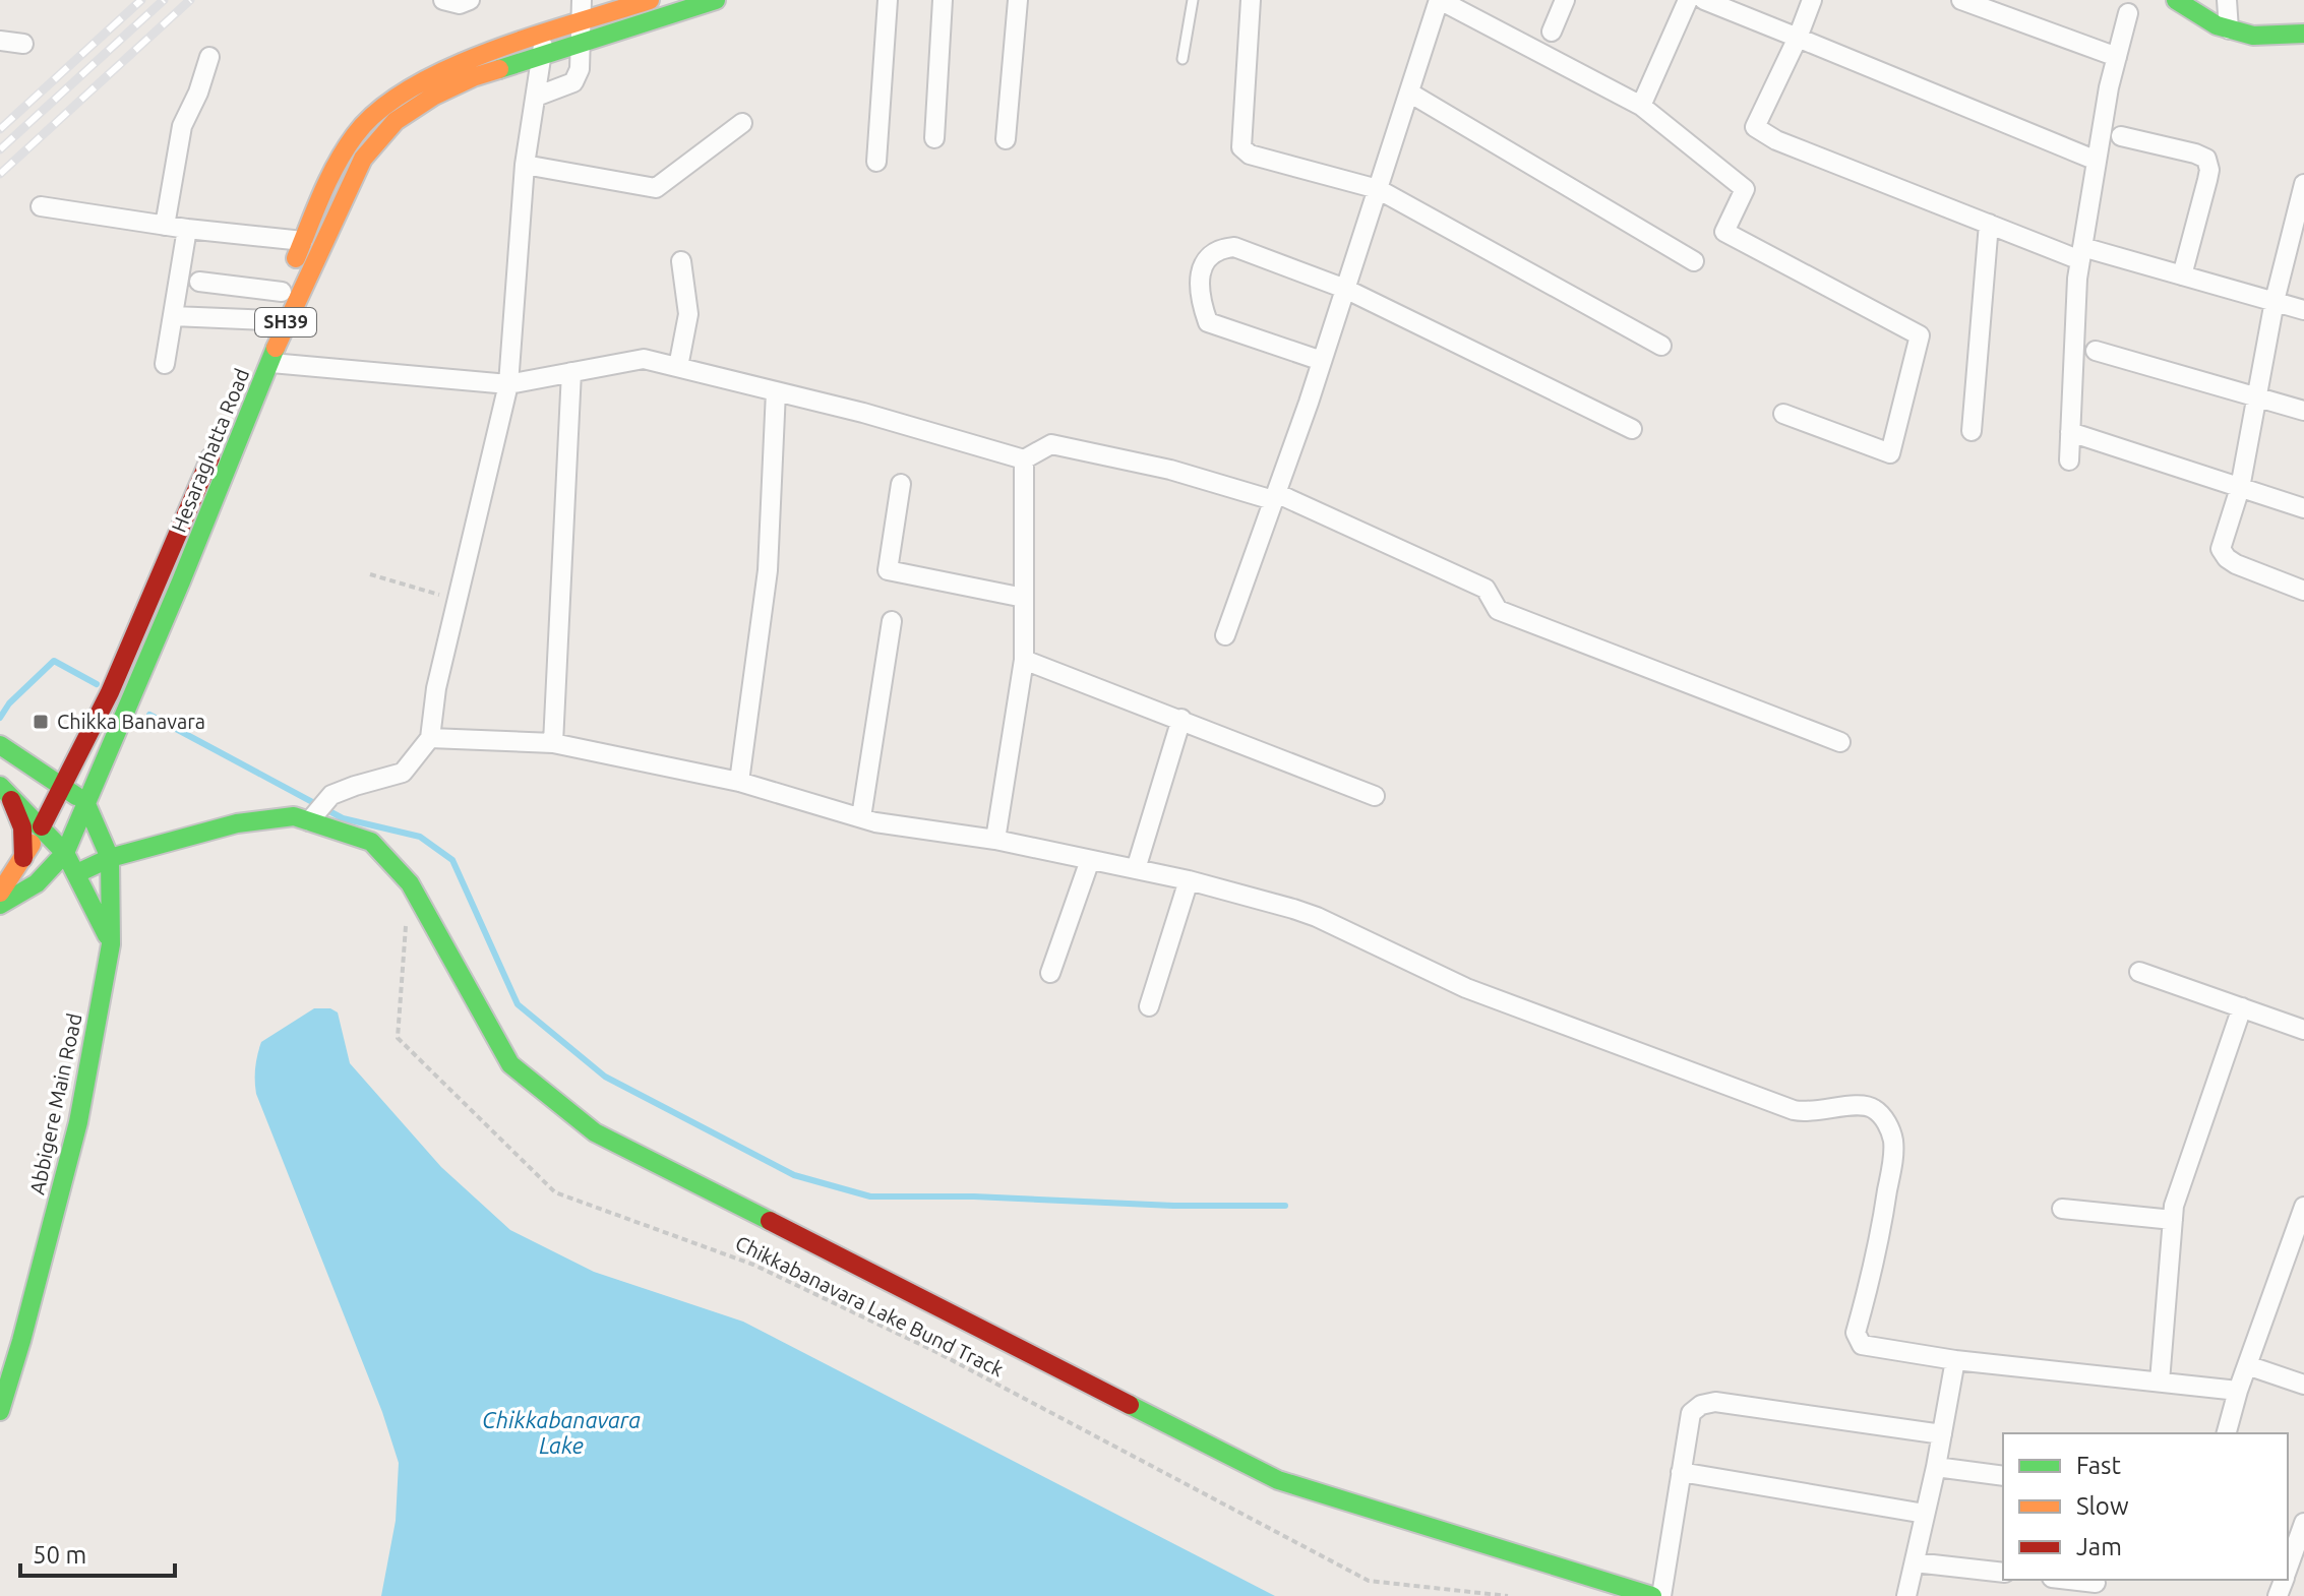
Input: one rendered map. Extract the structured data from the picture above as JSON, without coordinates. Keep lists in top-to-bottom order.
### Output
{
  "streets": {
    "main road": ["SH39", "Hesaraghatta Road", "Abbigere Main Road"],
    "path": ["Chikkabanavara Lake Bund Track"]
  },
  "crossings": [
    ["Hesaraghatta Road", "Abbigere Main Road"]
  ],
  "water": ["Chikkabanavara Lake"],
  "places": {
    "transit": ["Chikka Banavara"]
  },
  "legend": ["Fast", "Slow", "Jam"],
  "scale_bar": "50 m"
}
